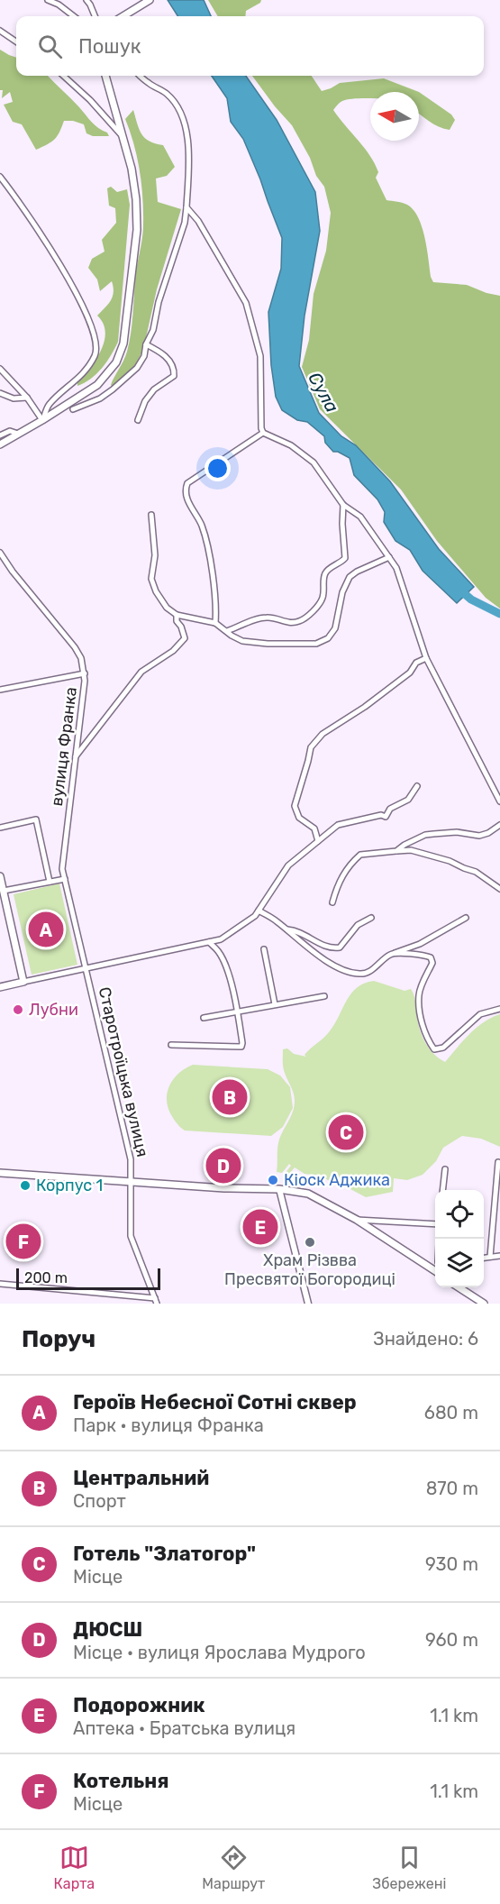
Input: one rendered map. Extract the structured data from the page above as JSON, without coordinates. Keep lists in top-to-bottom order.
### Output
{
  "streets": {
    "street": ["вулиця Франка", "Старотроїцька вулиця"]
  },
  "crossings": [
    ["вулиця Франка", "Старотроїцька вулиця"]
  ],
  "water": ["Сула"],
  "places": [
    "Лубни",
    "Кіоск Аджика",
    "Корпус 1",
    "Храм Різвва Пресвятої Богородиці"
  ],
  "scale_bar": "200 m",
  "north": "left",
  "page": {
    "search": "Пошук",
    "pins": [
      "A",
      "B",
      "C",
      "D",
      "E",
      "F"
    ],
    "scale": "200 m",
    "heading": ["Поруч", "Знайдено: 6"],
    "list": [
      {
        "mark": "A",
        "name": "Героїв Небесної Сотні сквер",
        "note": "Парк · вулиця Франка",
        "value": "680 m"
      },
      {
        "mark": "B",
        "name": "Центральний",
        "note": "Спорт",
        "value": "870 m"
      },
      {
        "mark": "C",
        "name": "Готель \"Златогор\"",
        "note": "Місце",
        "value": "930 m"
      },
      {
        "mark": "D",
        "name": "ДЮСШ",
        "note": "Місце · вулиця Ярослава Мудрого",
        "value": "960 m"
      },
      {
        "mark": "E",
        "name": "Подорожник",
        "note": "Аптека · Братська вулиця",
        "value": "1.1 km"
      },
      {
        "mark": "F",
        "name": "Котельня",
        "note": "Місце",
        "value": "1.1 km"
      }
    ],
    "nav": ["Карта", "Маршрут", "Збережені"]
  }
}
